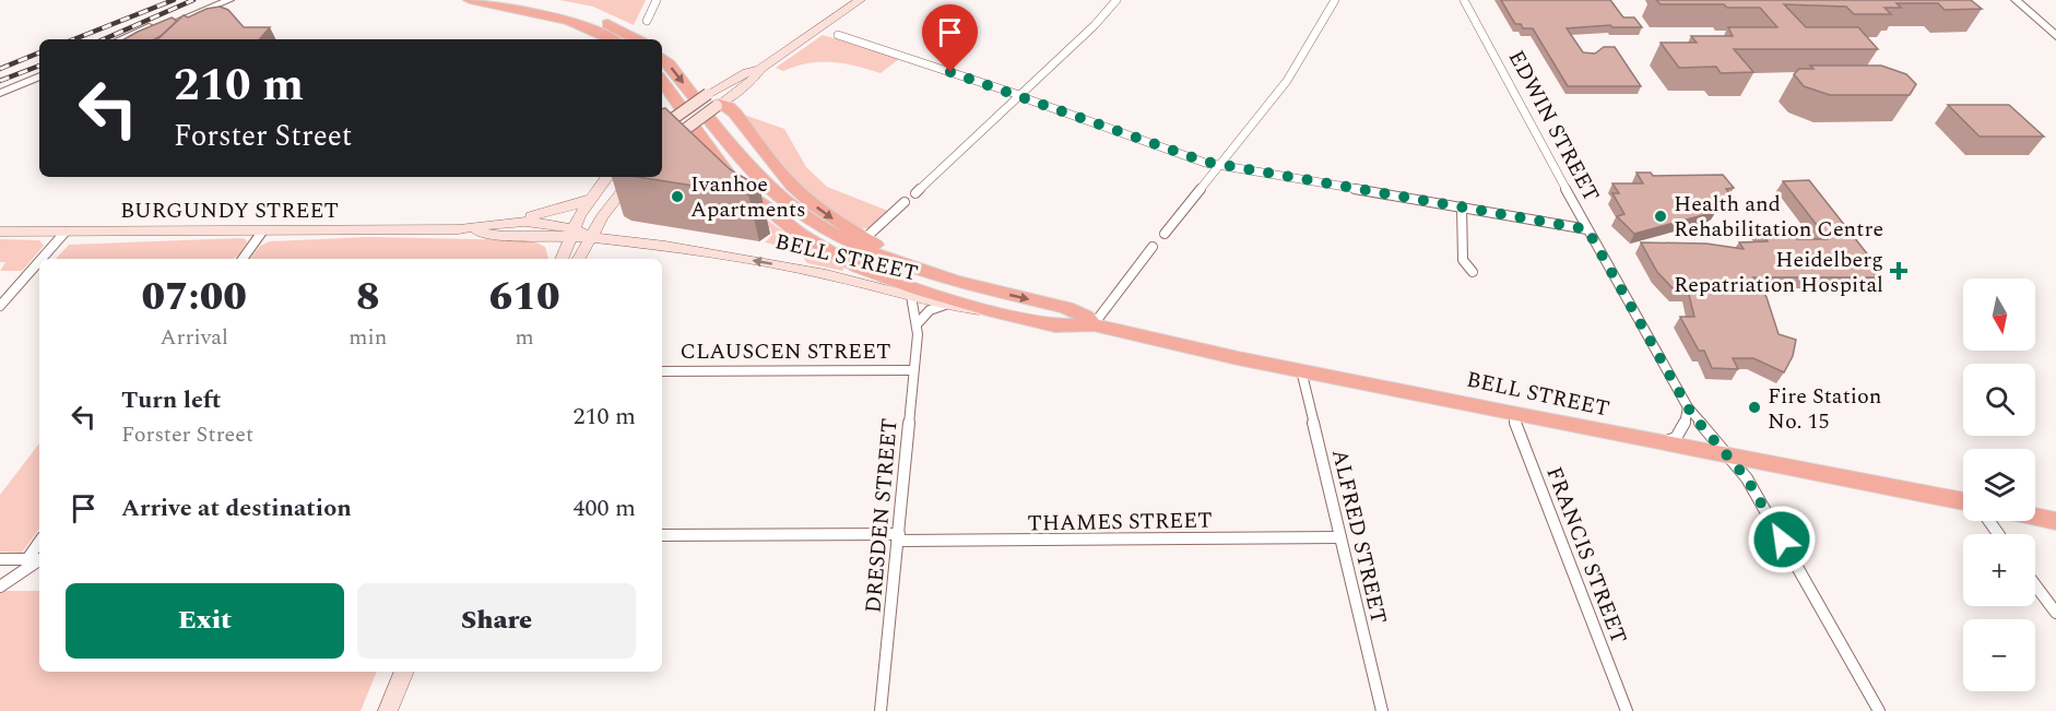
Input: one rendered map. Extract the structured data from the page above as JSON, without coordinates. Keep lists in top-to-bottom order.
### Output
{
  "streets": {
    "highway": ["BELL STREET"],
    "main road": ["BURGUNDY STREET"],
    "street": [
      "EDWIN STREET",
      "CLAUSCEN STREET",
      "DRESDEN STREET",
      "THAMES STREET",
      "ALFRED STREET",
      "FRANCIS STREET"
    ]
  },
  "crossings": [
    ["EDWIN STREET", "BELL STREET"],
    ["BURGUNDY STREET", "BELL STREET"],
    ["BELL STREET", "DRESDEN STREET"],
    ["BELL STREET", "ALFRED STREET"],
    ["BELL STREET", "FRANCIS STREET"],
    ["CLAUSCEN STREET", "DRESDEN STREET"],
    ["DRESDEN STREET", "THAMES STREET"],
    ["THAMES STREET", "ALFRED STREET"]
  ],
  "places": {
    "other": ["Ivanhoe Apartments", "Health and Rehabilitation Centre", "Fire Station No. 15"],
    "health": ["Heidelberg Repatriation Hospital"]
  },
  "north": "bottom",
  "page": {
    "turn": ["210 m", "Forster Street"],
    "eta": [
      "07:00",
      "Arrival",
      "8",
      "min",
      "610",
      "m"
    ],
    "map_buttons": ["+", "−"],
    "list": [
      {
        "name": "Turn left",
        "note": "Forster Street",
        "value": "210 m"
      },
      {
        "name": "Arrive at destination",
        "value": "400 m"
      }
    ],
    "buttons": ["Exit", "Share"]
  }
}
